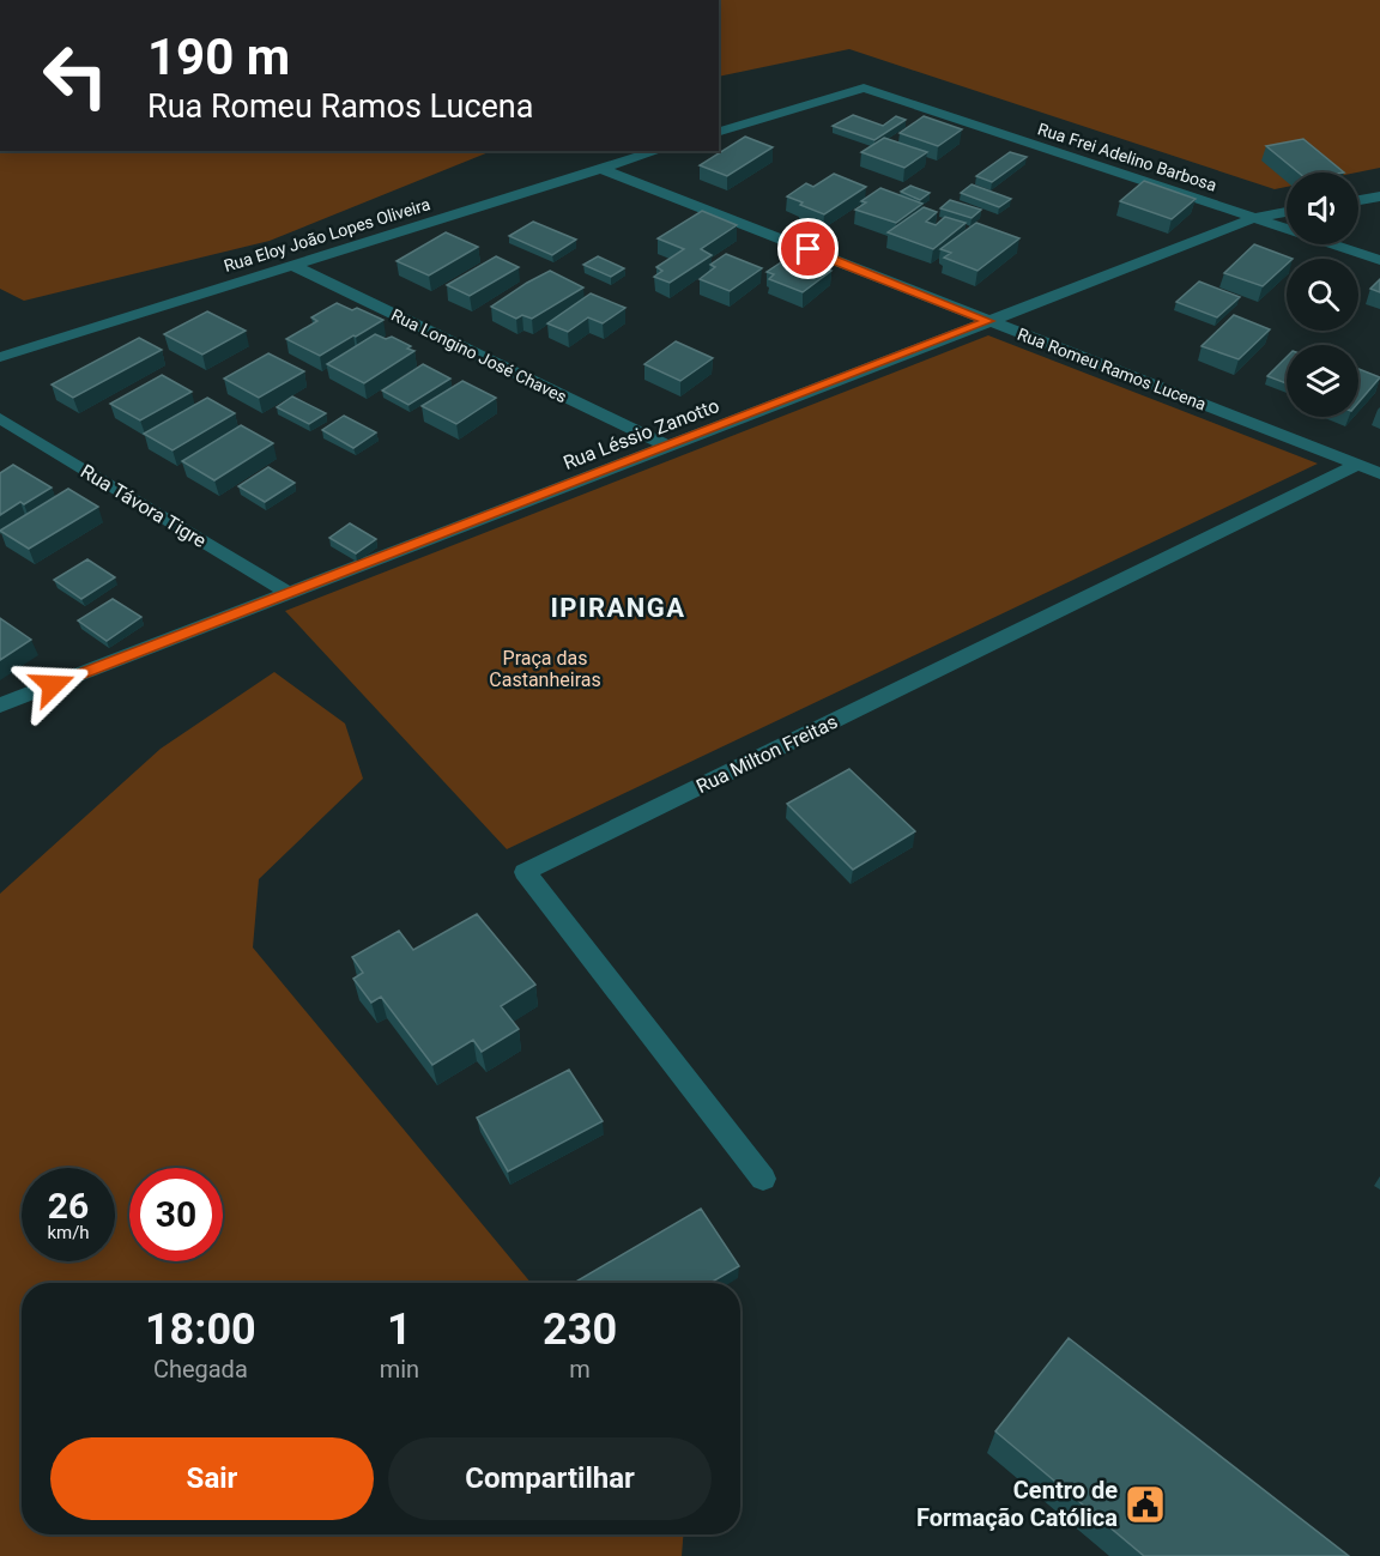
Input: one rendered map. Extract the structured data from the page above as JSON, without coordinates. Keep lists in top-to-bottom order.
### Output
{
  "streets": {
    "street": [
      "Rua Frei Adelino Barbosa",
      "Rua Eloy João Lopes Oliveira",
      "Rua Longino José Chaves",
      "Rua Romeu Ramos Lucena",
      "Rua Léssio Zanotto",
      "Rua Távora Tigre",
      "Rua Milton Freitas"
    ]
  },
  "crossings": [
    ["Rua Frei Adelino Barbosa", "Rua Léssio Zanotto"],
    ["Rua Eloy João Lopes Oliveira", "Rua Longino José Chaves"],
    ["Rua Eloy João Lopes Oliveira", "Rua Romeu Ramos Lucena"],
    ["Rua Longino José Chaves", "Rua Léssio Zanotto"],
    ["Rua Romeu Ramos Lucena", "Rua Léssio Zanotto"],
    ["Rua Romeu Ramos Lucena", "Rua Milton Freitas"],
    ["Rua Léssio Zanotto", "Rua Távora Tigre"]
  ],
  "districts": ["IPIRANGA"],
  "parks": ["Praça das Castanheiras"],
  "places": {
    "public building": ["Centro de Formação Católica"]
  },
  "page": {
    "turn": ["190 m", "Rua Romeu Ramos Lucena"],
    "speed": "26 km/h",
    "limit": "30",
    "eta": [
      "18:00",
      "Chegada",
      "1",
      "min",
      "230",
      "m"
    ],
    "buttons": ["Sair", "Compartilhar"]
  }
}
